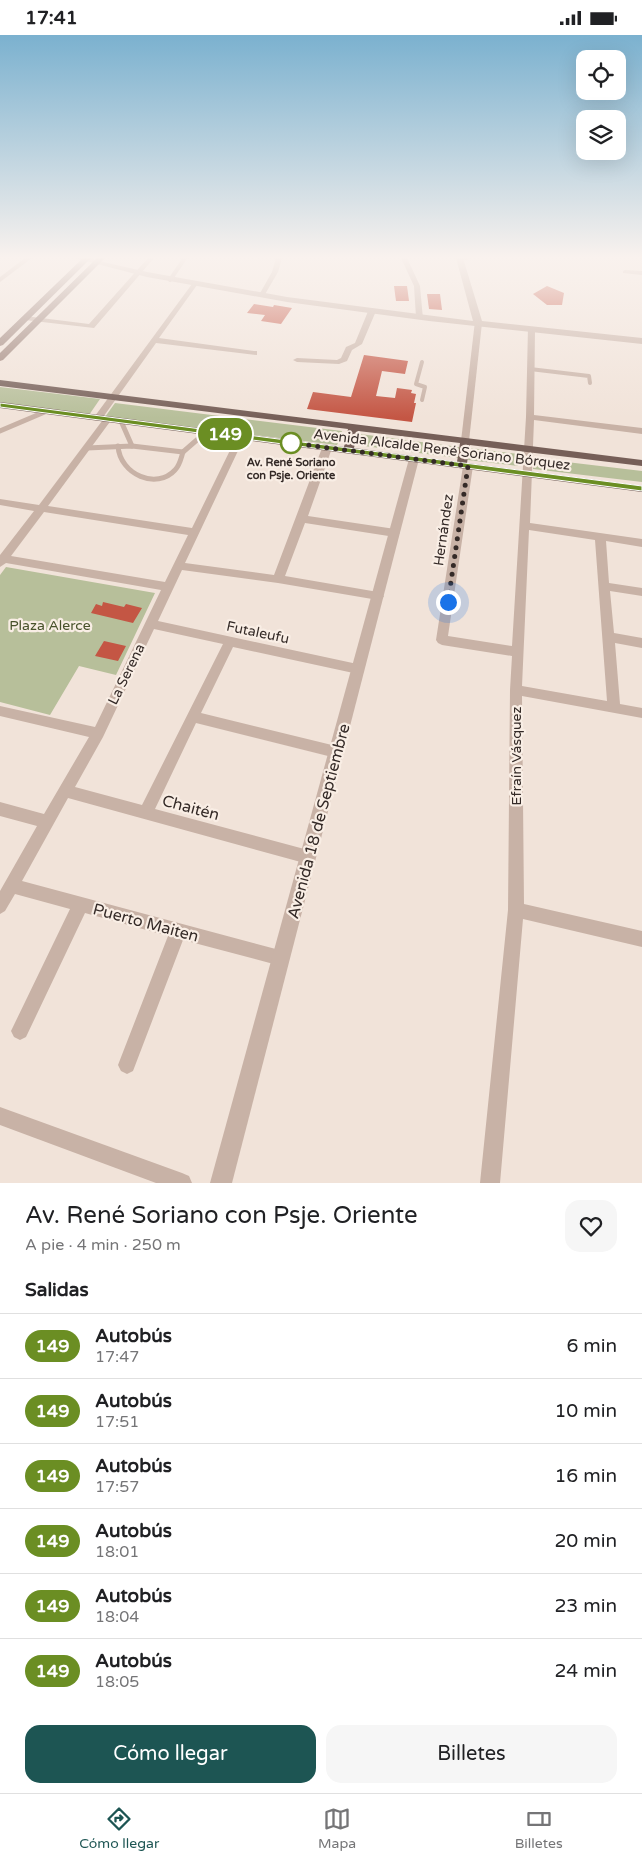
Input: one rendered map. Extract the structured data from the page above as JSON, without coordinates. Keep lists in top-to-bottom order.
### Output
{
  "streets": {
    "main road": ["Avenida Alcalde René Soriano Bórquez"],
    "street": [
      "Hernández",
      "Futaleufu",
      "La Serena",
      "Efraín Vásquez",
      "Chaitén",
      "Avenida 18 de Septiembre",
      "Puerto Maiten"
    ]
  },
  "crossings": [
    ["Avenida Alcalde René Soriano Bórquez", "Hernández"],
    ["Avenida Alcalde René Soriano Bórquez", "La Serena"],
    ["Avenida Alcalde René Soriano Bórquez", "Efraín Vásquez"],
    ["Avenida Alcalde René Soriano Bórquez", "Avenida 18 de Septiembre"],
    ["Hernández", "Efraín Vásquez"],
    ["Futaleufu", "La Serena"],
    ["Futaleufu", "Avenida 18 de Septiembre"],
    ["La Serena", "Chaitén"],
    ["La Serena", "Puerto Maiten"],
    ["Chaitén", "Avenida 18 de Septiembre"],
    ["Avenida 18 de Septiembre", "Puerto Maiten"]
  ],
  "parks": ["Plaza Alerce"],
  "places": ["Av. René Soriano con Psje. Oriente"],
  "lines": ["bus line 149"],
  "page": {
    "status": "17:41",
    "on_map": "149",
    "heading": [
      ["Av. René Soriano con Psje. Oriente", "A pie · 4 min · 250 m"],
      "Salidas"
    ],
    "list": [
      {
        "mark": "149",
        "name": "Autobús",
        "note": "17:47",
        "value": "6 min"
      },
      {
        "mark": "149",
        "name": "Autobús",
        "note": "17:51",
        "value": "10 min"
      },
      {
        "mark": "149",
        "name": "Autobús",
        "note": "17:57",
        "value": "16 min"
      },
      {
        "mark": "149",
        "name": "Autobús",
        "note": "18:01",
        "value": "20 min"
      },
      {
        "mark": "149",
        "name": "Autobús",
        "note": "18:04",
        "value": "23 min"
      },
      {
        "mark": "149",
        "name": "Autobús",
        "note": "18:05",
        "value": "24 min"
      }
    ],
    "buttons": ["Cómo llegar", "Billetes"],
    "tabs": ["Cómo llegar", "Mapa", "Billetes"]
  }
}
